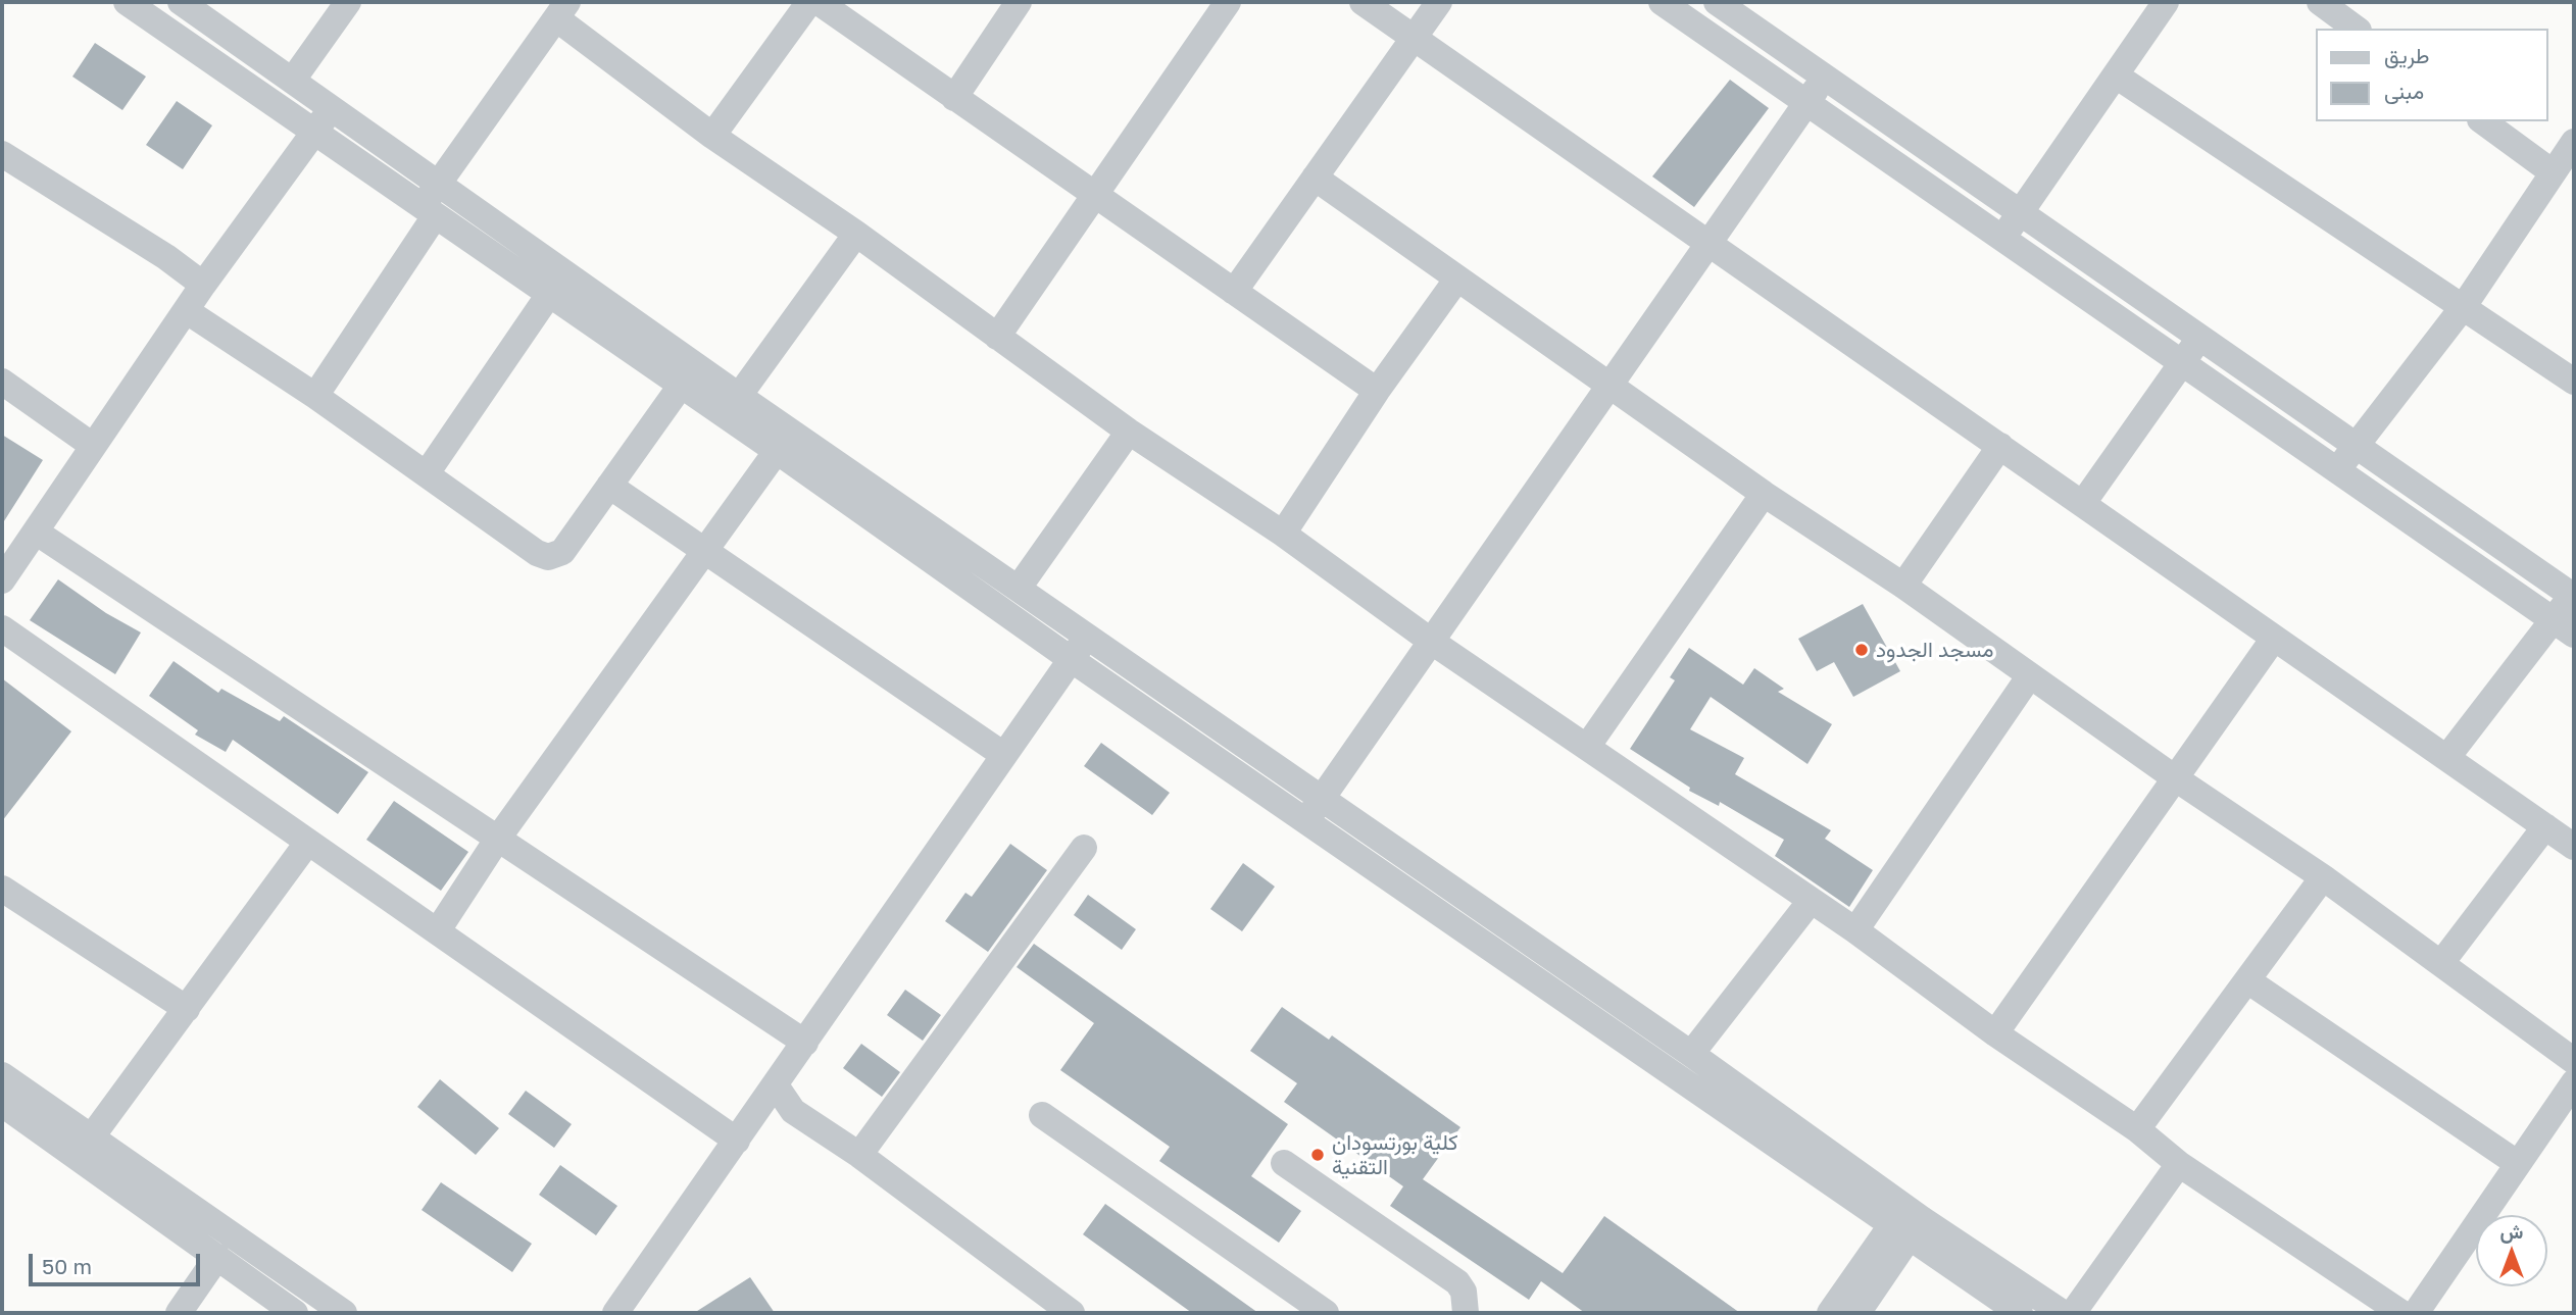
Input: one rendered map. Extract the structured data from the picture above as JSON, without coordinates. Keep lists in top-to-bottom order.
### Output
{
  "places": ["مسجد الجدود", "كلية بورتسودان التقنية"],
  "legend": ["طريق", "مبنى"],
  "scale_bar": "50 m",
  "north": "top"
}
